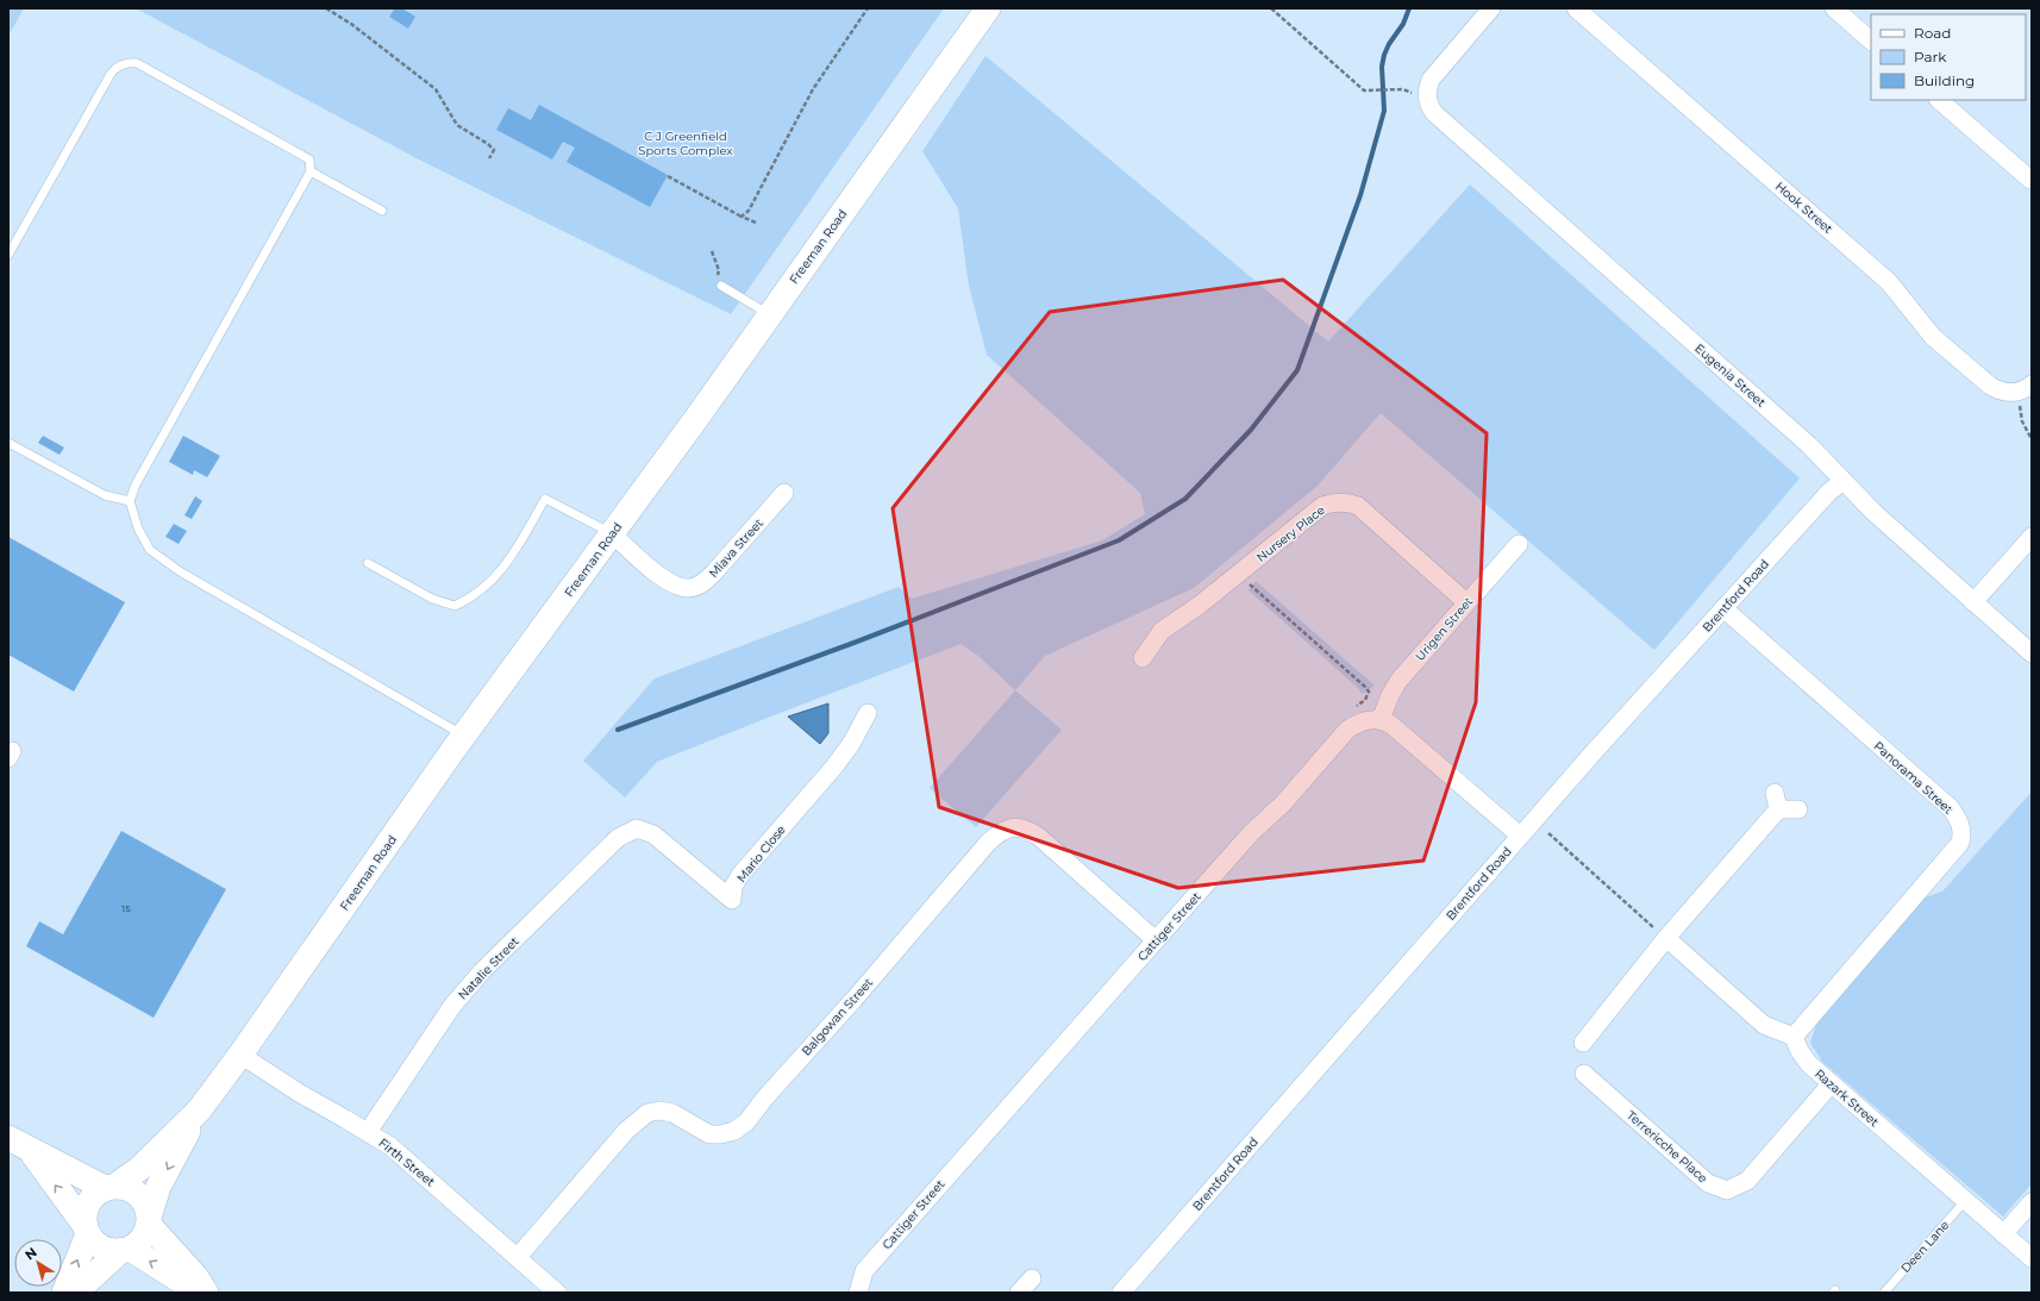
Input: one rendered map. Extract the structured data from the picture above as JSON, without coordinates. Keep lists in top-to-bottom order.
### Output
{
  "streets": {
    "street": [
      "Hook Street",
      "Freeman Road",
      "Eugenia Street",
      "Nursery Place",
      "Miava Street",
      "Brentford Road",
      "Urigen Street",
      "Panorama Street",
      "Mario Close",
      "Cattiger Street",
      "Natalie Street",
      "Balgowan Street",
      "Razark Street",
      "Terrericche Place",
      "Firth Street"
    ],
    "lane": ["Deen Lane"]
  },
  "crossings": [
    ["Freeman Road", "Miava Street"],
    ["Freeman Road", "Firth Street"],
    ["Eugenia Street", "Brentford Road"],
    ["Nursery Place", "Urigen Street"],
    ["Brentford Road", "Panorama Street"],
    ["Panorama Street", "Razark Street"],
    ["Mario Close", "Natalie Street"],
    ["Cattiger Street", "Balgowan Street"],
    ["Natalie Street", "Firth Street"],
    ["Balgowan Street", "Firth Street"],
    ["Razark Street", "Terrericche Place"],
    ["Razark Street", "Deen Lane"]
  ],
  "parks": ["C J Greenfield Sports Complex"],
  "house_numbers": ["15"],
  "legend": ["Road", "Park", "Building"],
  "north": "top left"
}
